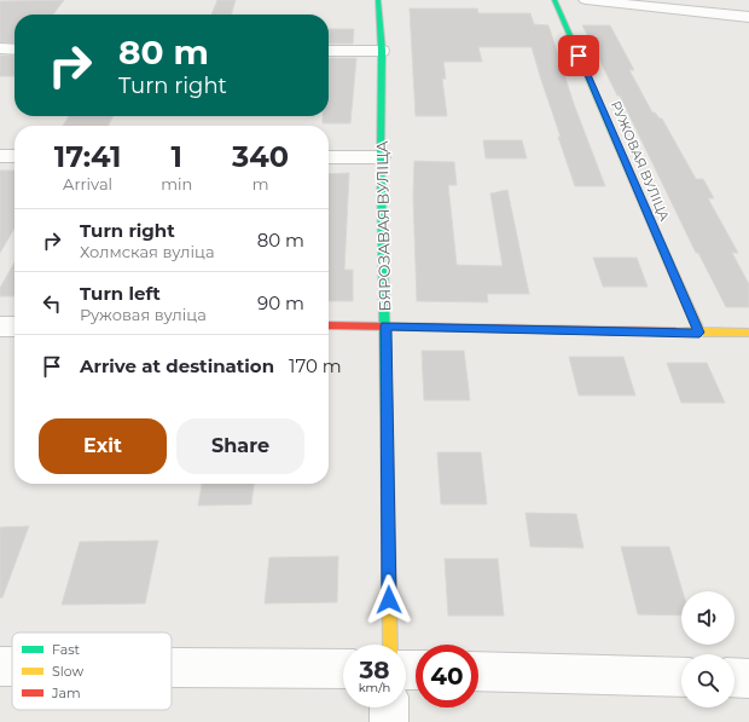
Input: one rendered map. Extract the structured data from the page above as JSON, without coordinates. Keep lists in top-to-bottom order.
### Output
{
  "streets": {
    "street": ["РУЖОВАЯ ВУЛІЦА", "БЯРОЗАВАЯ ВУЛІЦА"]
  },
  "legend": ["Fast", "Slow", "Jam"],
  "page": {
    "turn": ["80 m", "Turn right"],
    "eta": [
      "17:41",
      "Arrival",
      "1",
      "min",
      "340",
      "m"
    ],
    "list": [
      {
        "name": "Turn right",
        "note": "Холмская вуліца",
        "value": "80 m"
      },
      {
        "name": "Turn left",
        "note": "Ружовая вуліца",
        "value": "90 m"
      },
      {
        "name": "Arrive at destination",
        "value": "170 m"
      }
    ],
    "buttons": ["Exit", "Share"],
    "speed": "38 km/h",
    "limit": "40"
  }
}
